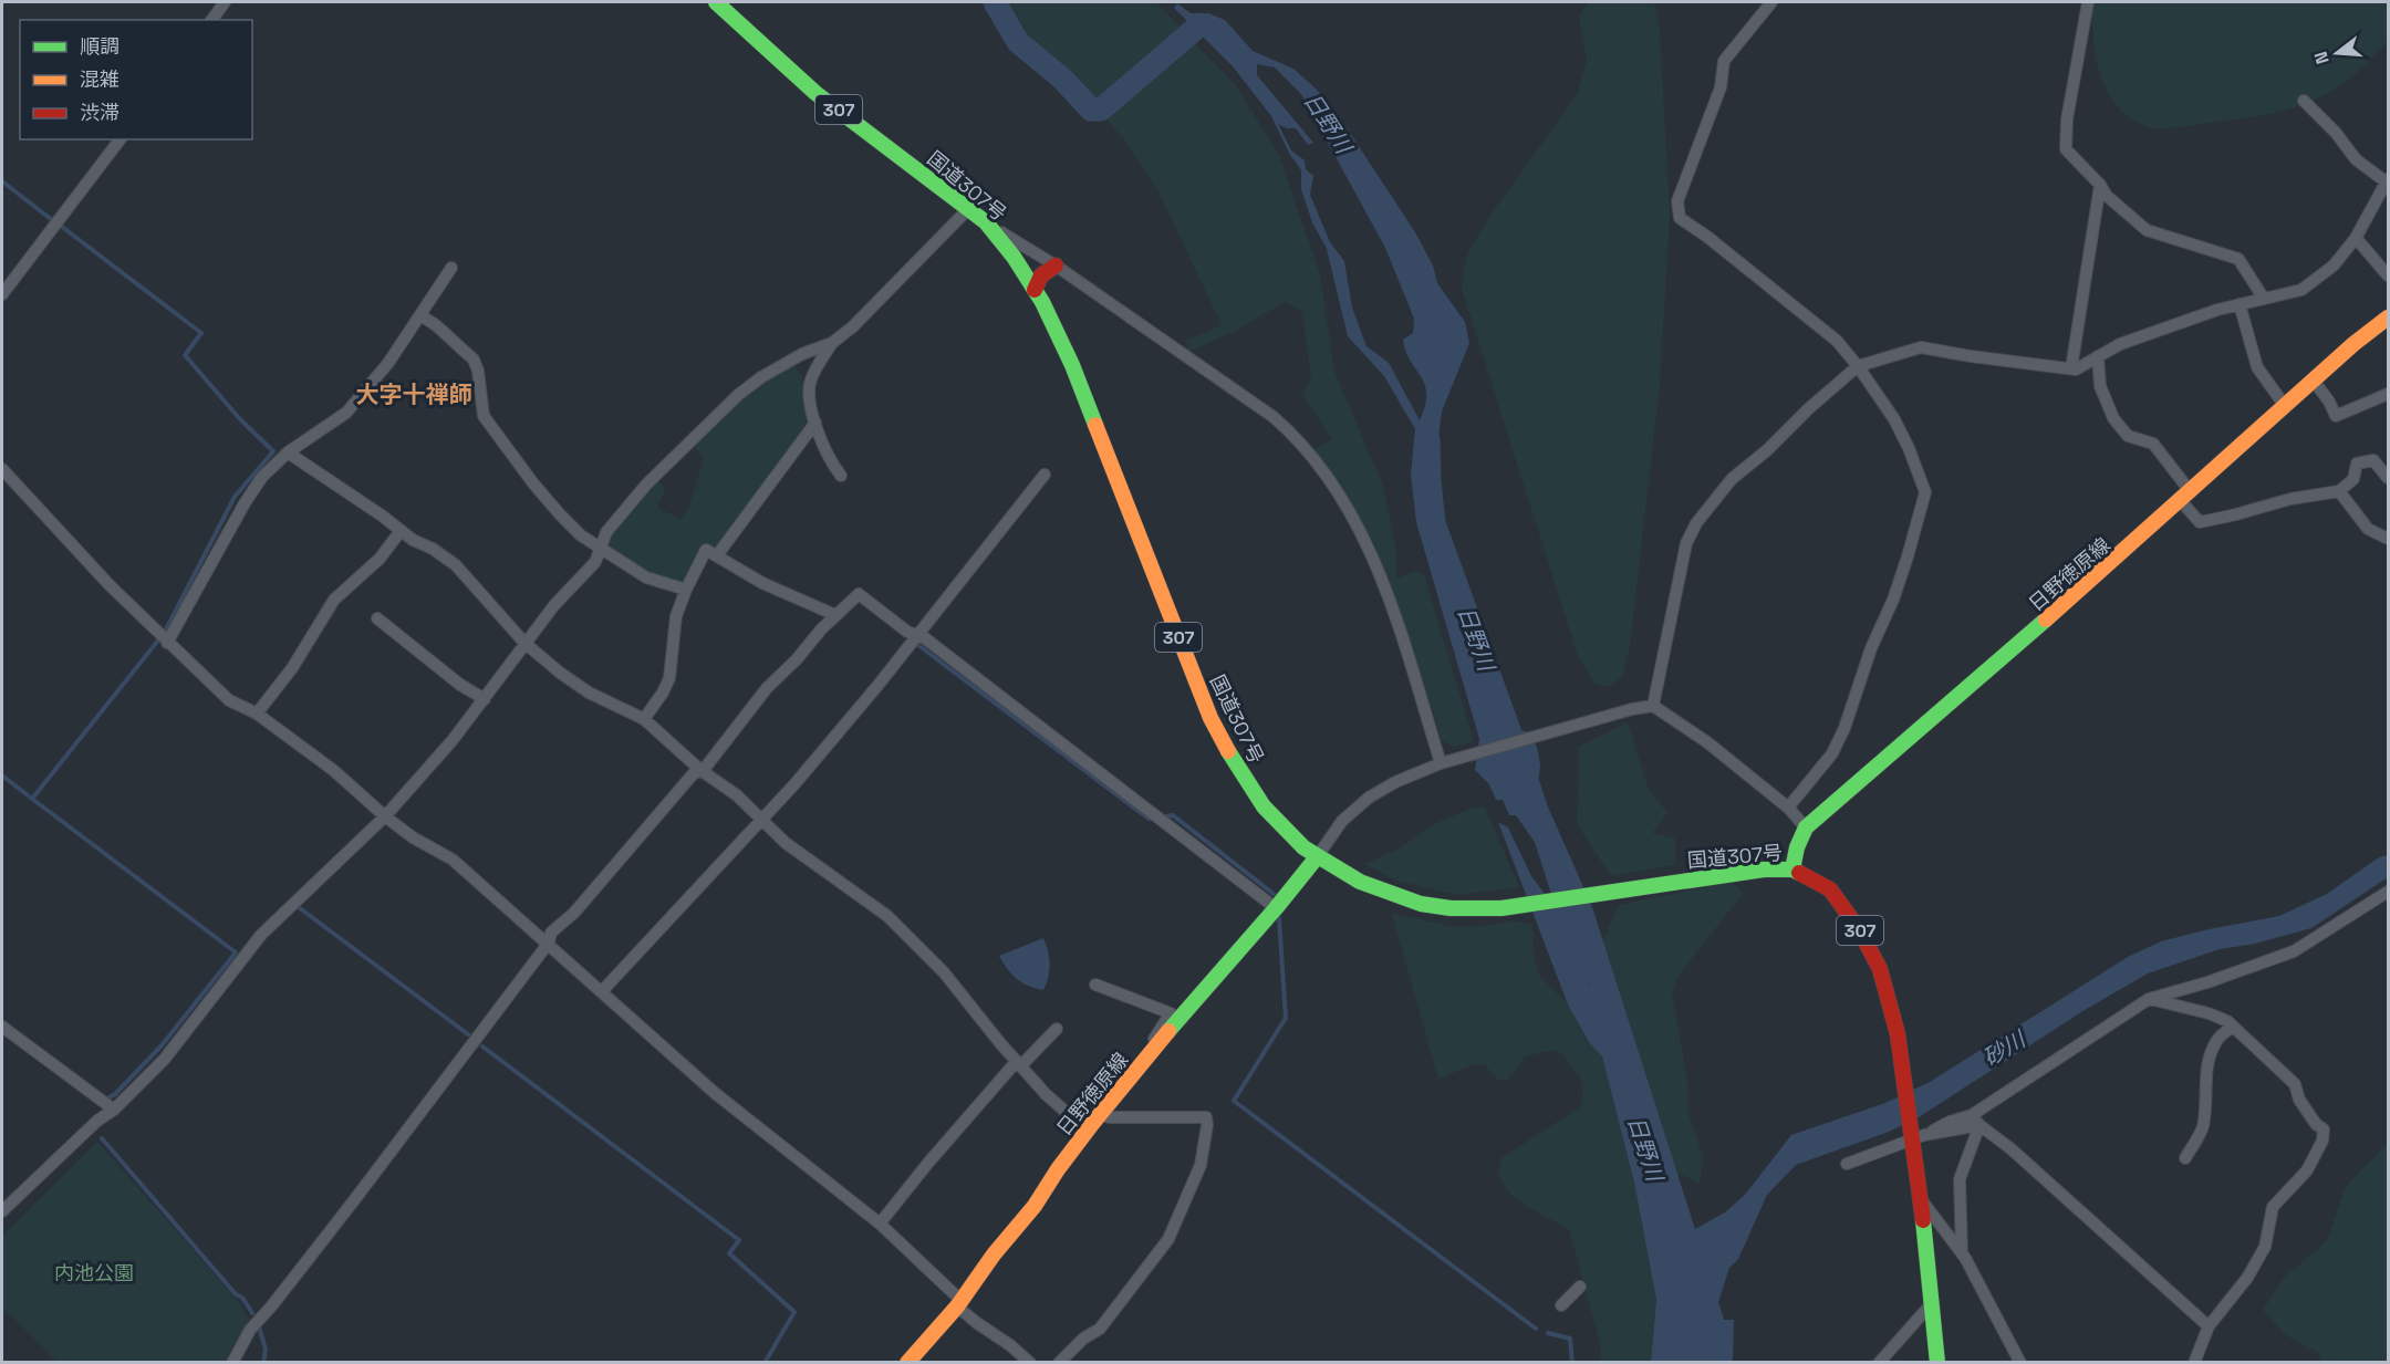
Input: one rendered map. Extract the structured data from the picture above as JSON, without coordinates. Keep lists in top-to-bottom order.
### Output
{
  "streets": {
    "main road": ["307", "国道307号", "日野徳原線"]
  },
  "crossings": [
    ["国道307号", "日野徳原線"]
  ],
  "districts": ["大字十禅師"],
  "water": ["日野川", "砂川"],
  "parks": ["内池公園"],
  "legend": ["順調", "混雑", "渋滞"],
  "north": "left"
}
